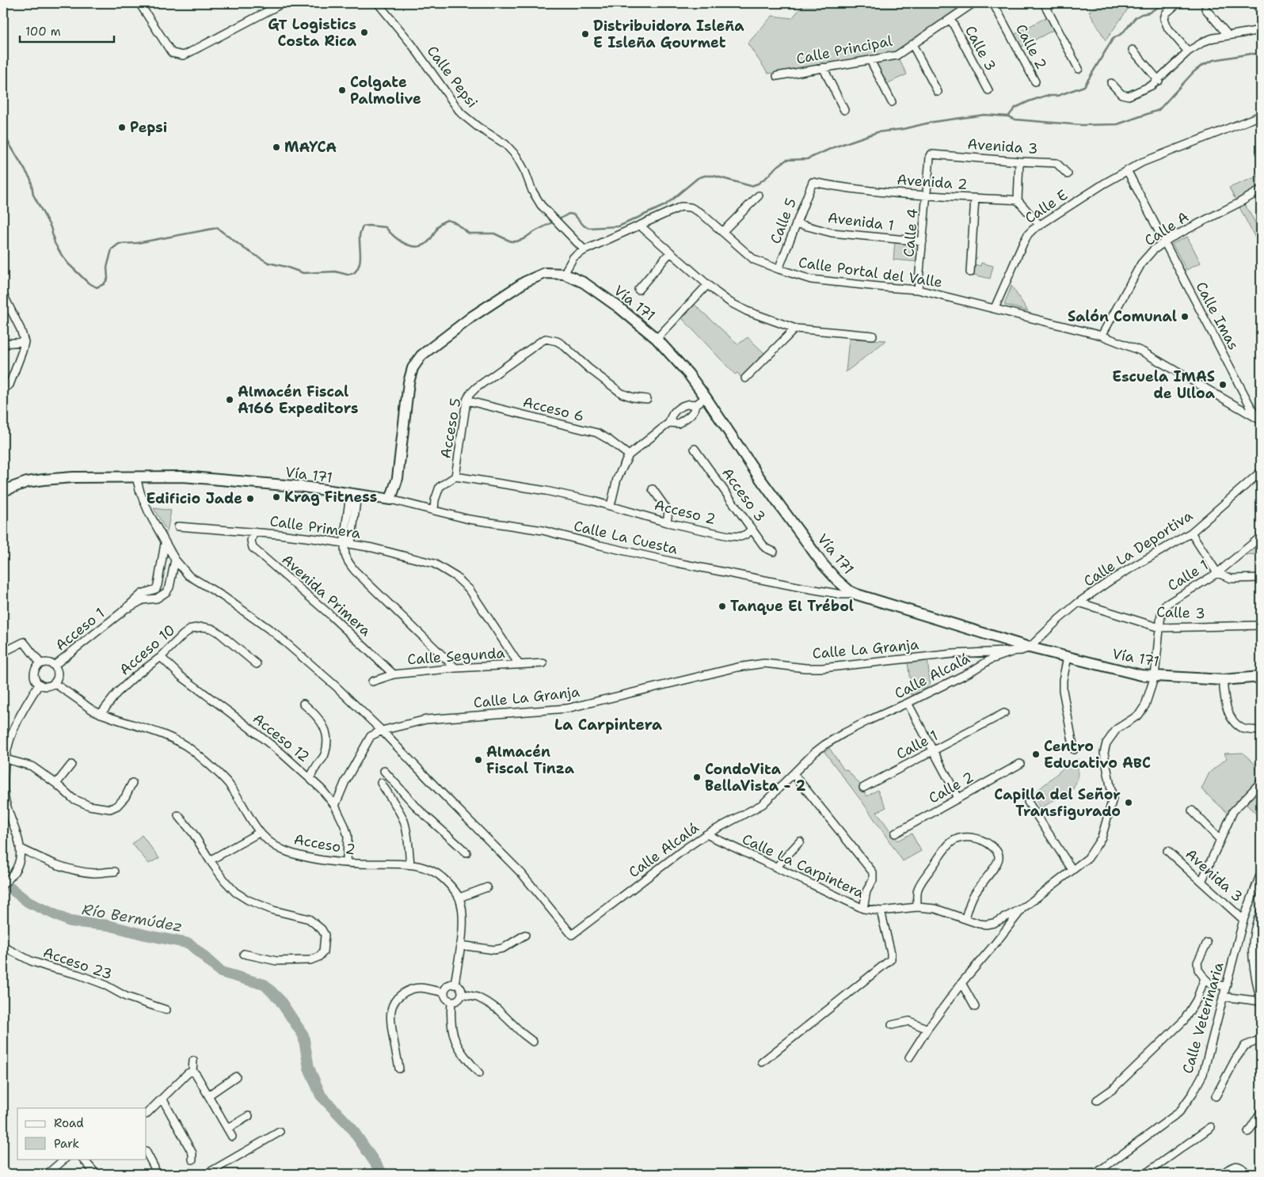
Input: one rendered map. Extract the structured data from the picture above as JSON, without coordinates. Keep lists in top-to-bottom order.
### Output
{
  "streets": {
    "main road": ["Vía 171"],
    "street": [
      "Calle 2",
      "Calle 3",
      "Calle Principal",
      "Calle Pepsi",
      "Avenida 3",
      "Avenida 2",
      "Calle E",
      "Calle 5",
      "Avenida 1",
      "Calle A",
      "Calle 4",
      "Calle Portal del Valle",
      "Calle Imas",
      "Acceso 6",
      "Acceso 5",
      "Acceso 3",
      "Acceso 2",
      "Calle Primera",
      "Calle La Cuesta",
      "Calle La Deportiva",
      "Calle 1",
      "Avenida Primera",
      "Acceso 1",
      "Calle La Granja",
      "Acceso 10",
      "Calle Segunda",
      "Calle Alcalá",
      "Acceso 12",
      "Calle La Carpintera",
      "Acceso 23",
      "Calle Veterinaria"
    ]
  },
  "crossings": [
    ["Calle 3", "Calle Principal"],
    ["Calle 3", "Calle La Deportiva"],
    ["Calle 3", "Calle 1"],
    ["Calle Pepsi", "Calle Portal del Valle"],
    ["Avenida 3", "Calle 4"],
    ["Avenida 3", "Calle Veterinaria"],
    ["Avenida 2", "Calle 5"],
    ["Avenida 2", "Calle 4"],
    ["Calle E", "Calle Portal del Valle"],
    ["Calle E", "Calle Imas"],
    ["Calle 5", "Avenida 1"],
    ["Calle 5", "Calle Portal del Valle"],
    ["Avenida 1", "Calle 4"],
    ["Calle A", "Calle Portal del Valle"],
    ["Calle A", "Calle Imas"],
    ["Calle 4", "Calle Portal del Valle"],
    ["Calle Portal del Valle", "Vía 171"],
    ["Calle Portal del Valle", "Calle Imas"],
    ["Vía 171", "Calle La Cuesta"],
    ["Vía 171", "Calle La Deportiva"],
    ["Vía 171", "Calle 1"],
    ["Vía 171", "Calle La Granja"],
    ["Vía 171", "Calle La Carpintera"],
    ["Acceso 6", "Acceso 5"],
    ["Acceso 5", "Acceso 2"],
    ["Acceso 3", "Acceso 2"],
    ["Acceso 2", "Acceso 1"],
    ["Acceso 2", "Acceso 10"],
    ["Acceso 2", "Acceso 12"],
    ["Calle Primera", "Avenida Primera"],
    ["Calle Primera", "Calle Segunda"],
    ["Calle La Deportiva", "Calle La Granja"],
    ["Calle 1", "Calle La Carpintera"],
    ["Avenida Primera", "Calle Segunda"],
    ["Calle La Granja", "Calle Alcalá"],
    ["Acceso 10", "Acceso 12"],
    ["Calle Alcalá", "Calle La Carpintera"]
  ],
  "districts": ["La Carpintera"],
  "water": ["Río Bermúdez"],
  "places": [
    "GT Logistics Costa Rica",
    "Distribuidora Isleña E Isleña Gourmet",
    "Colgate Palmolive",
    "Pepsi",
    "MAYCA",
    "Salón Comunal",
    "Escuela IMAS de Ulloa",
    "Almacén Fiscal A166 Expeditors",
    "Krag Fitness",
    "Edificio Jade",
    "Tanque El Trébol",
    "Centro Educativo ABC",
    "Almacén Fiscal Tinza",
    "CondoVita BellaVista - 2",
    "Capilla del Señor Transfigurado"
  ],
  "legend": ["Road", "Park"],
  "scale_bar": "100 m"
}
